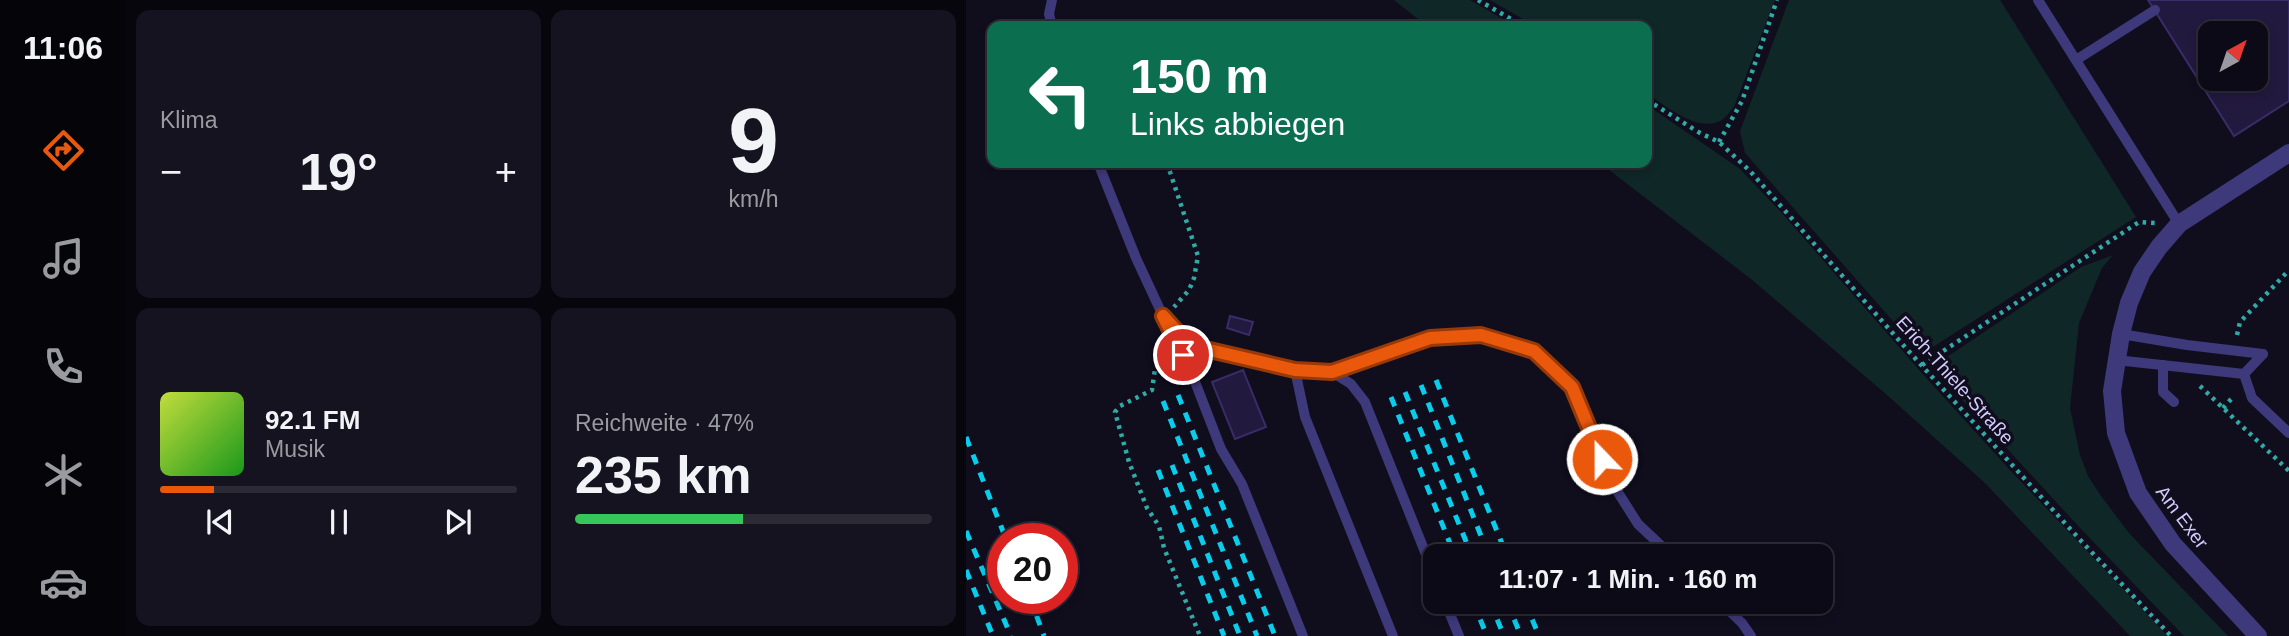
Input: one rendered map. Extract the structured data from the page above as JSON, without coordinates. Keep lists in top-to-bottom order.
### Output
{
  "streets": {
    "street": ["Am Exer"],
    "path": ["Erich-Thiele-Straße"]
  },
  "north": "top right",
  "page": {
    "tabs": "11:06",
    "tile": [
      "Klima",
      ["9", "km/h"],
      ["Reichweite · 47%", "235 km"]
    ],
    "turn": ["150 m", "Links abbiegen"],
    "heat": ["−", "19°", "+"],
    "song": ["92.1 FM", "Musik"],
    "limit": "20",
    "trip": "11:07 · 1 Min. · 160 m"
  }
}
